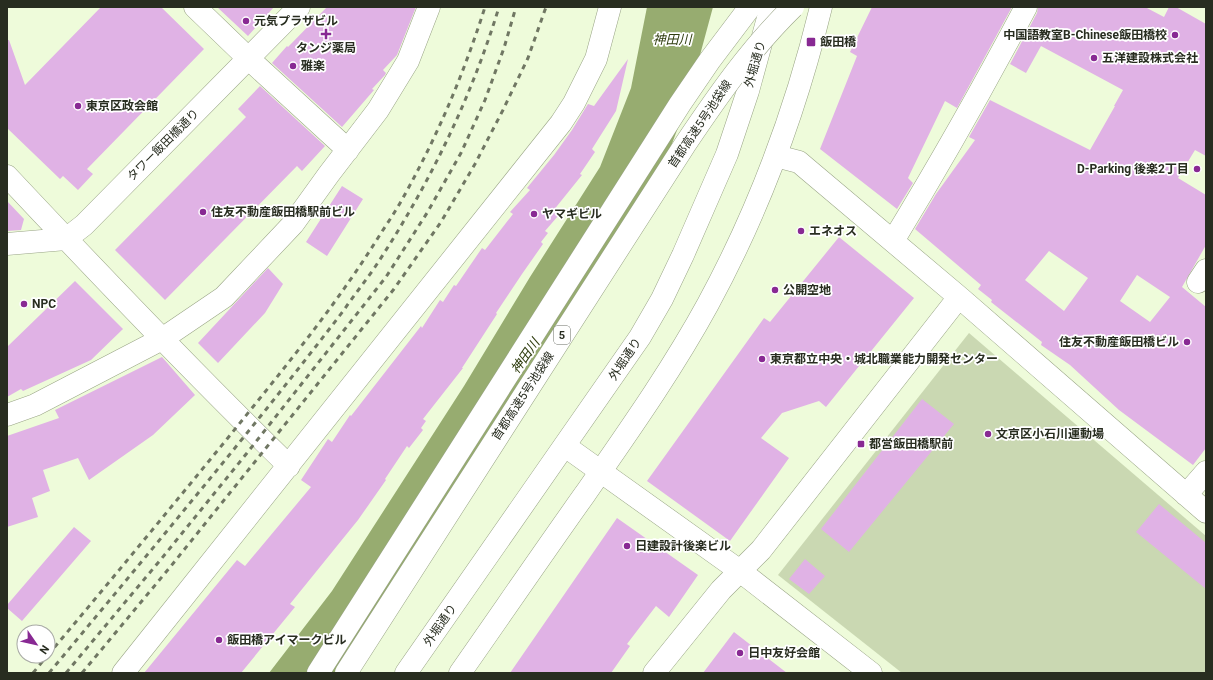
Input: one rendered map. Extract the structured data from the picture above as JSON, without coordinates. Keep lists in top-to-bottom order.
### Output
{
  "streets": {
    "main road": [
      "外堀通り",
      "首都高速5号池袋線",
      "タワー飯田橋通り",
      "5"
    ]
  },
  "water": ["神田川"],
  "places": {
    "other": [
      "元気プラザビル",
      "中国語教室B-Chinese飯田橋校",
      "五洋建設株式会社",
      "雅楽",
      "東京区政会館",
      "D-Parking 後楽2丁目",
      "住友不動産飯田橋駅前ビル",
      "ヤマギビル",
      "エネオス",
      "公開空地",
      "NPC",
      "住友不動産飯田橋ビル",
      "東京都立中央・城北職業能力開発センター",
      "文京区小石川運動場",
      "日建設計後楽ビル",
      "飯田橋アイマークビル",
      "日中友好会館"
    ],
    "health": ["タンジ薬局"],
    "transit": ["飯田橋", "都営飯田橋駅前"]
  },
  "north": "bottom right"
}
